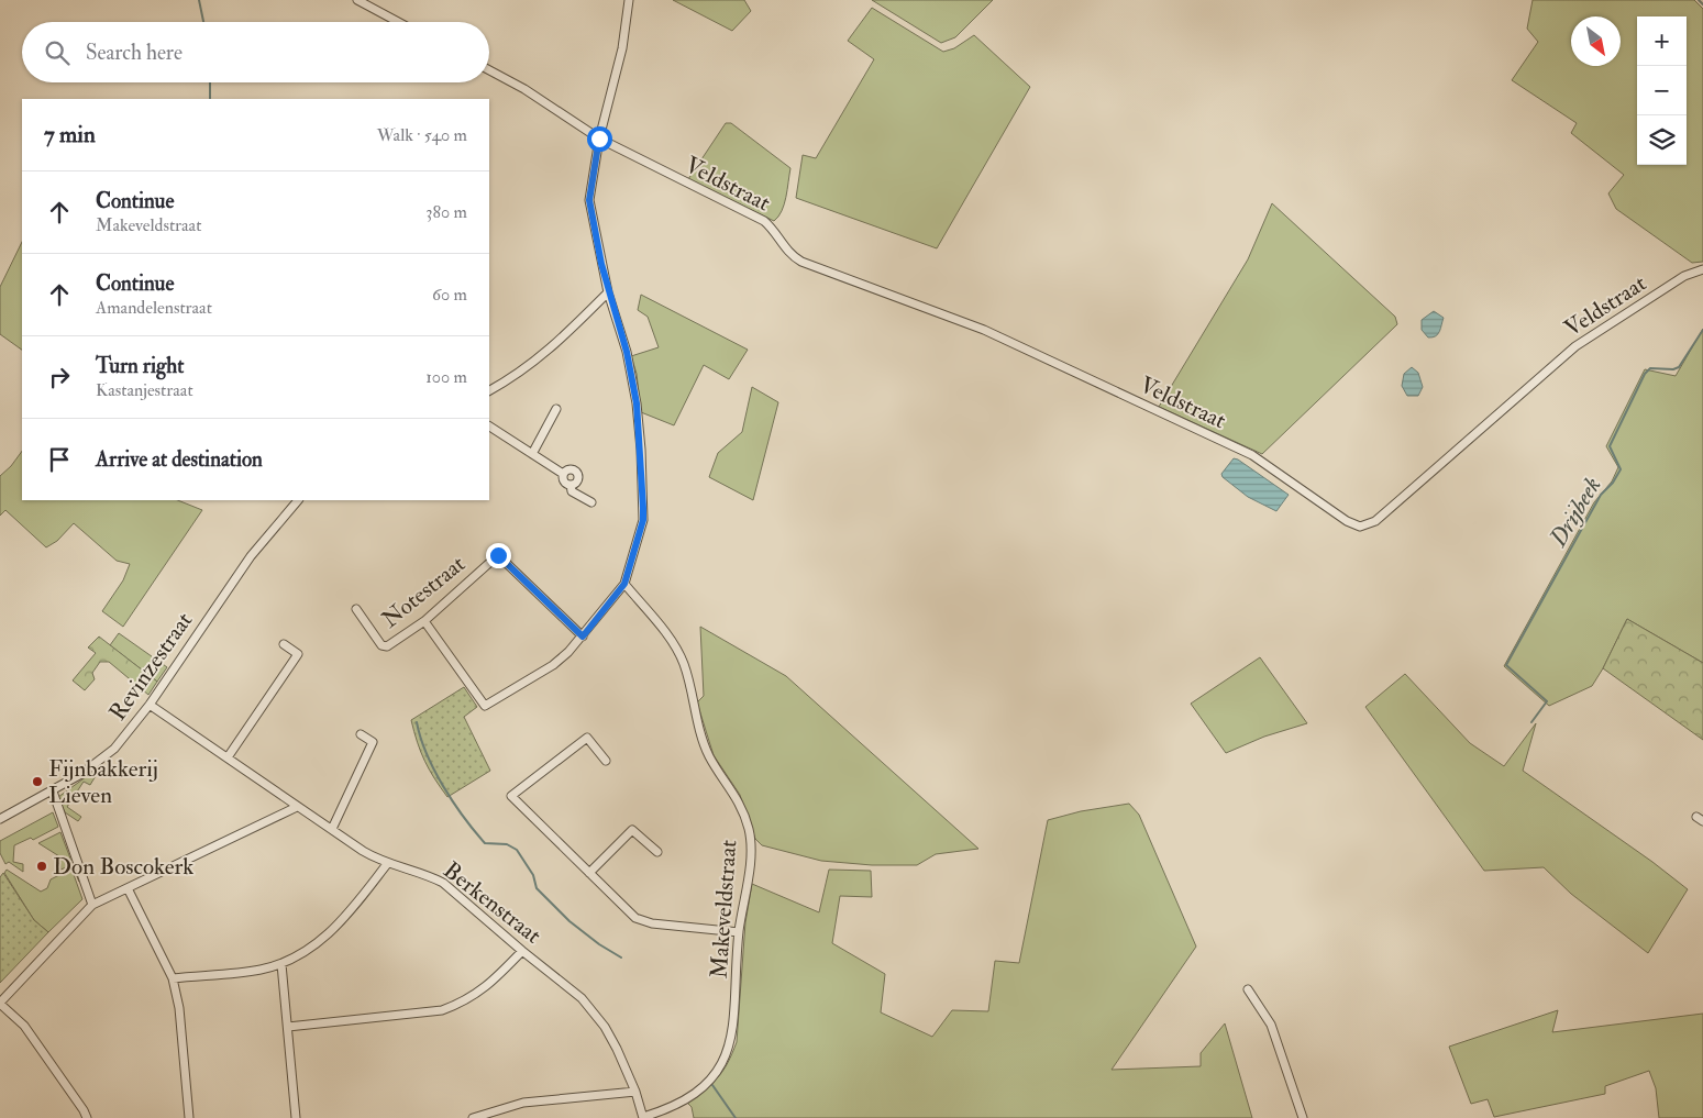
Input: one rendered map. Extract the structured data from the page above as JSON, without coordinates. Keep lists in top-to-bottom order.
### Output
{
  "streets": {
    "street": [
      "Veldstraat",
      "Notestraat",
      "Revinzestraat",
      "Berkenstraat",
      "Makeveldstraat"
    ]
  },
  "crossings": [
    ["Revinzestraat", "Berkenstraat"],
    ["Berkenstraat", "Makeveldstraat"]
  ],
  "water": ["Drijbeek"],
  "places": ["Fijnbakkerij Lieven", "Don Boscokerk"],
  "north": "bottom right",
  "page": {
    "map_buttons": ["+", "−"],
    "search": "Search here",
    "heading": ["7 min", "Walk · 540 m"],
    "list": [
      ["Continue", "Makeveldstraat", "380 m"],
      ["Continue", "Amandelenstraat", "60 m"],
      ["Turn right", "Kastanjestraat", "100 m"],
      "Arrive at destination"
    ]
  }
}
